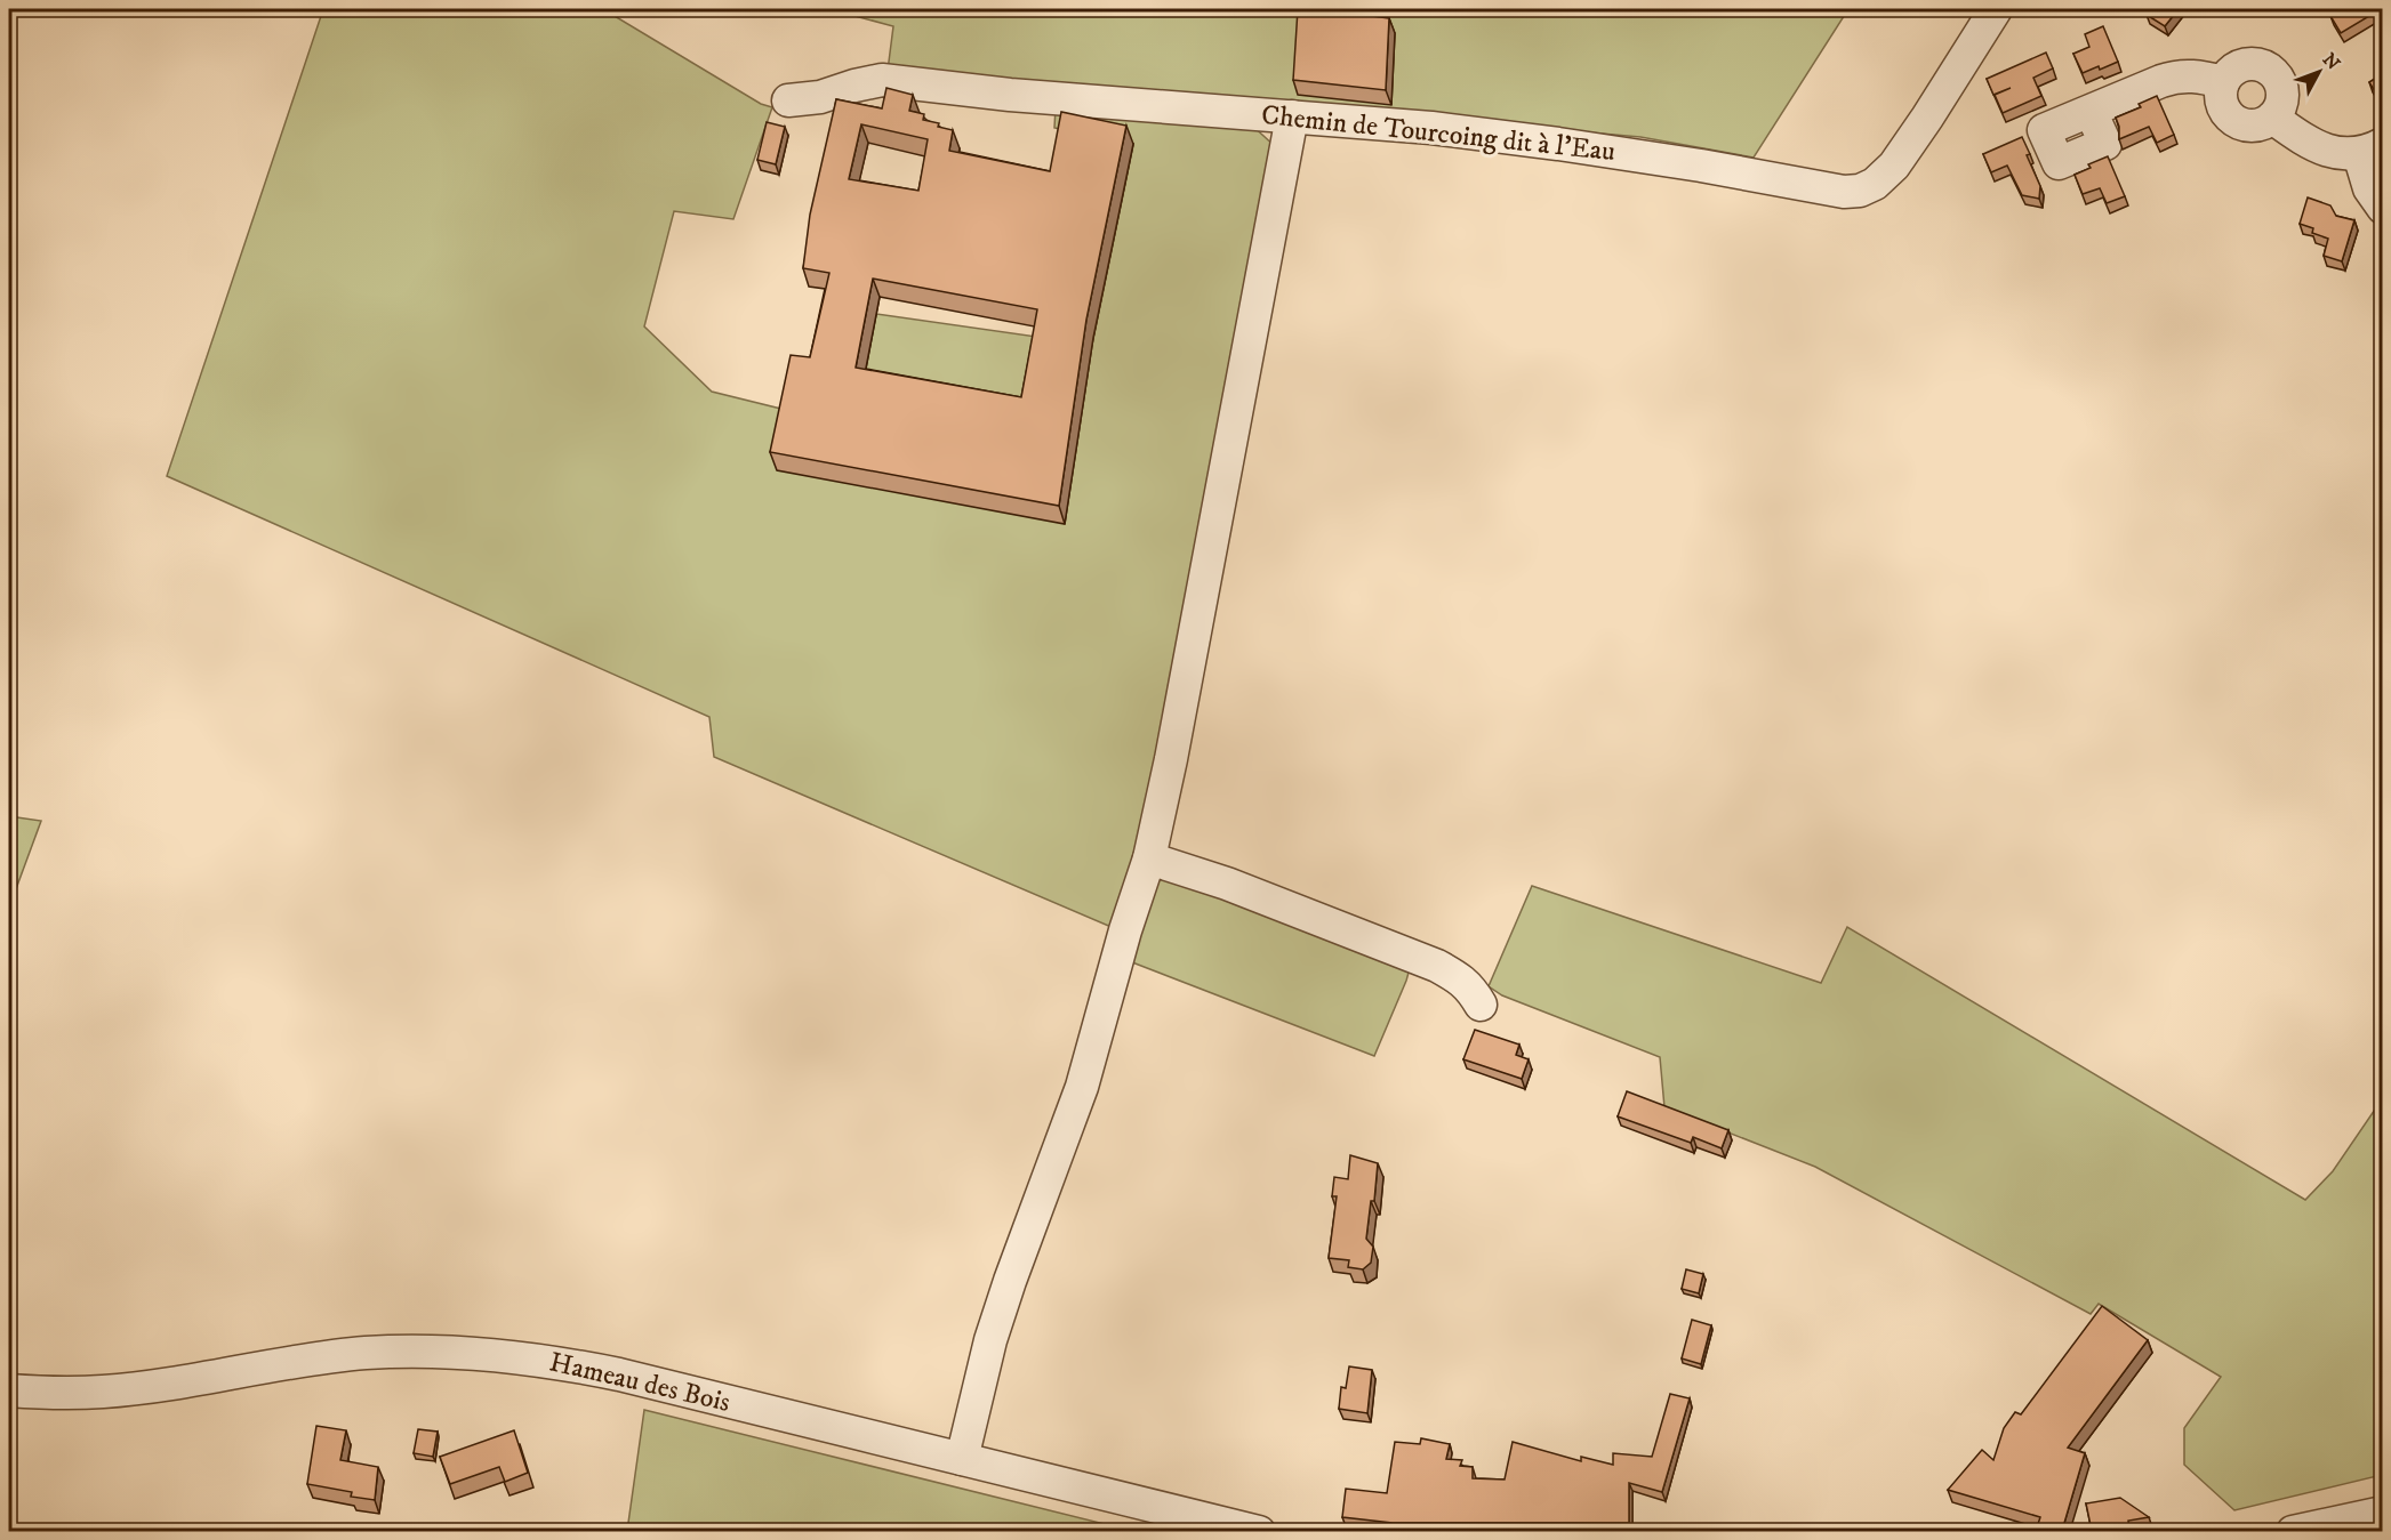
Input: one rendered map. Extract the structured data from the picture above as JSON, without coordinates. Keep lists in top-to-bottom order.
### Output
{
  "streets": {
    "street": ["Chemin de Tourcoing dit à l'Eau", "Hameau des Bois"]
  },
  "north": "top right"
}
